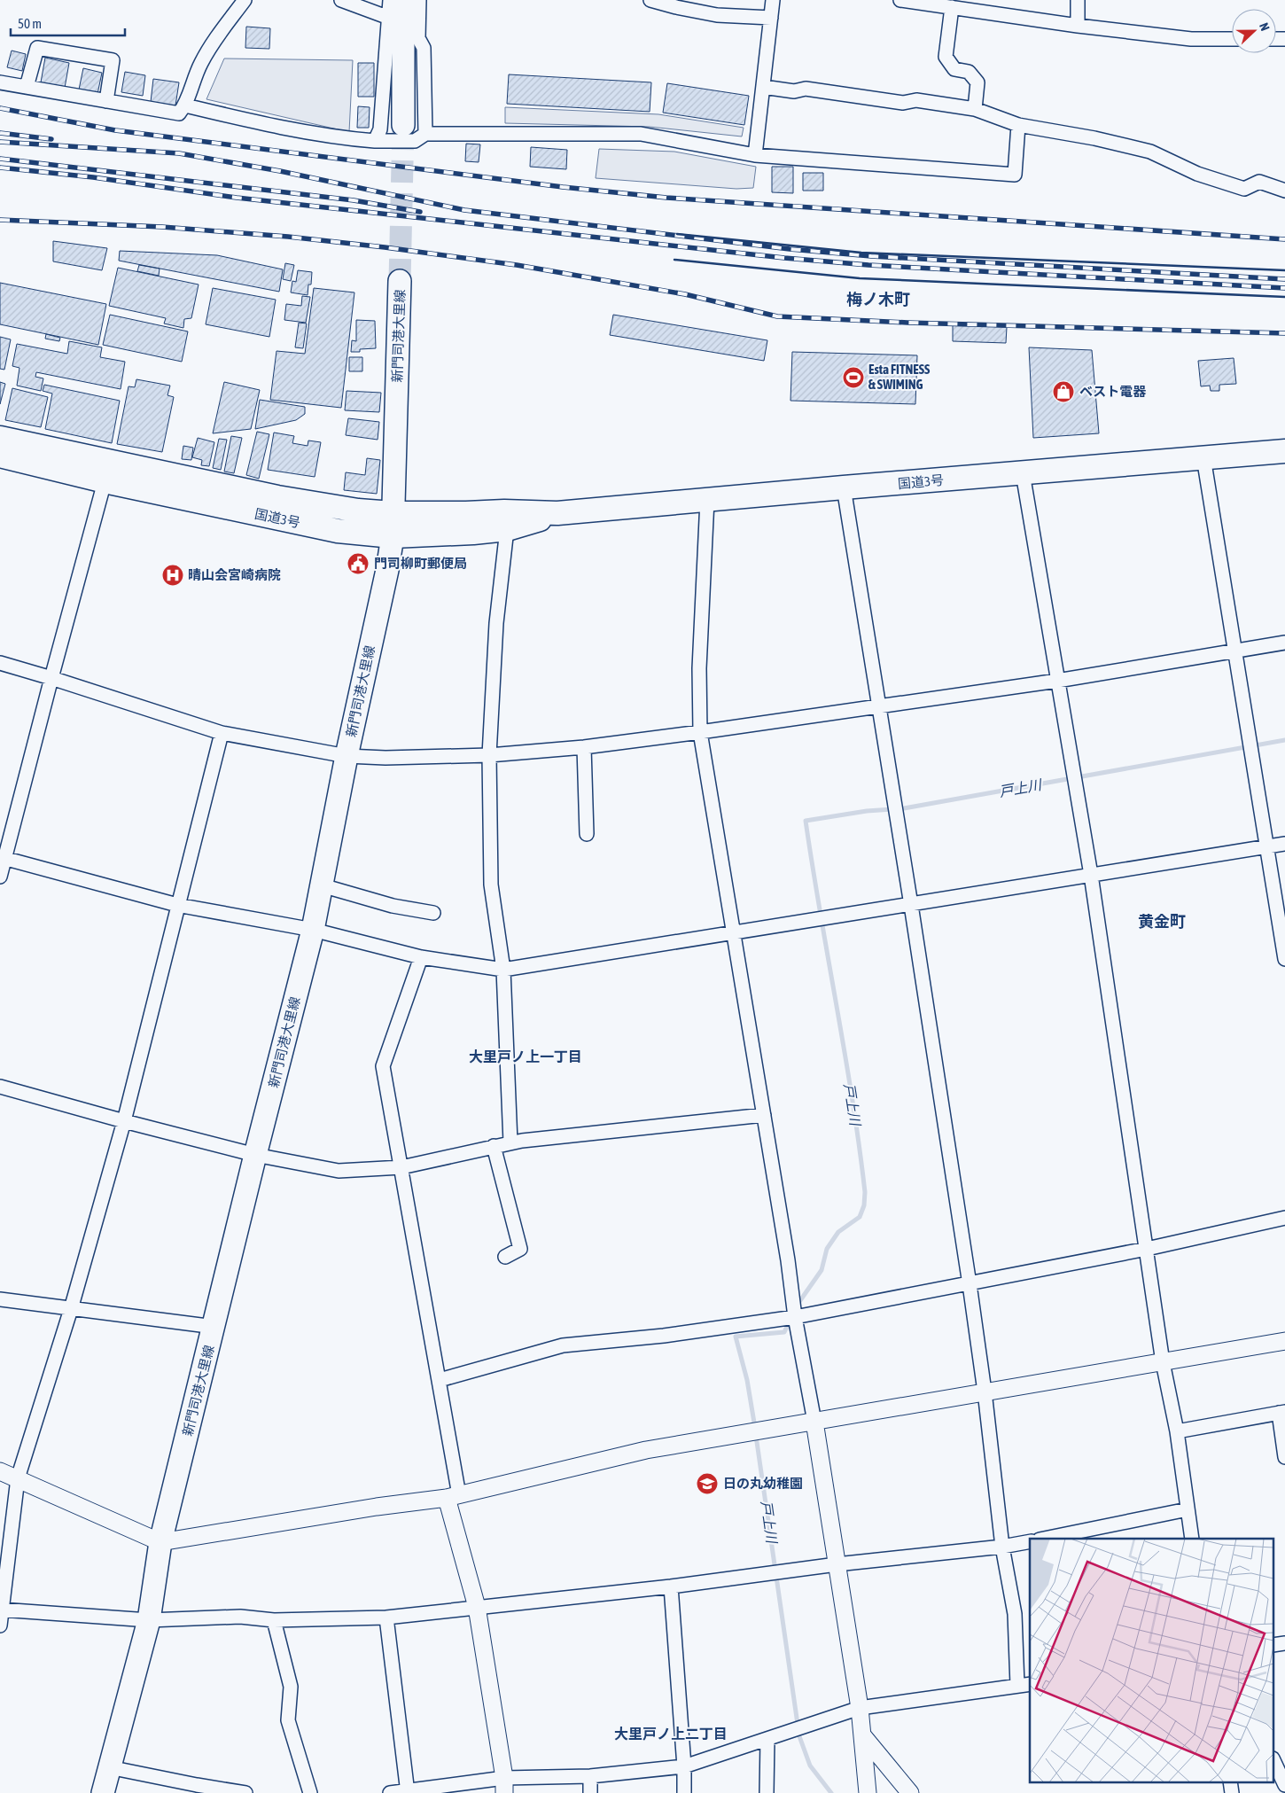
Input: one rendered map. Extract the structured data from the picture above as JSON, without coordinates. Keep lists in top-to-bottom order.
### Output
{
  "streets": {
    "highway": ["国道3号"],
    "main road": ["新門司港大里線"]
  },
  "crossings": [
    ["新門司港大里線", "国道3号"]
  ],
  "districts": [
    "梅ノ木町",
    "黄金町",
    "大里戸ノ上一丁目",
    "大里戸ノ上二丁目"
  ],
  "water": ["戸上川"],
  "places": {
    "sports": ["Esta FITNESS & SWIMING"],
    "shop": ["ベスト電器"],
    "public building": ["門司柳町郵便局"],
    "hospital": ["晴山会宮崎病院"],
    "school or university": ["日の丸幼稚園"]
  },
  "scale_bar": "50 m",
  "north": "right"
}
